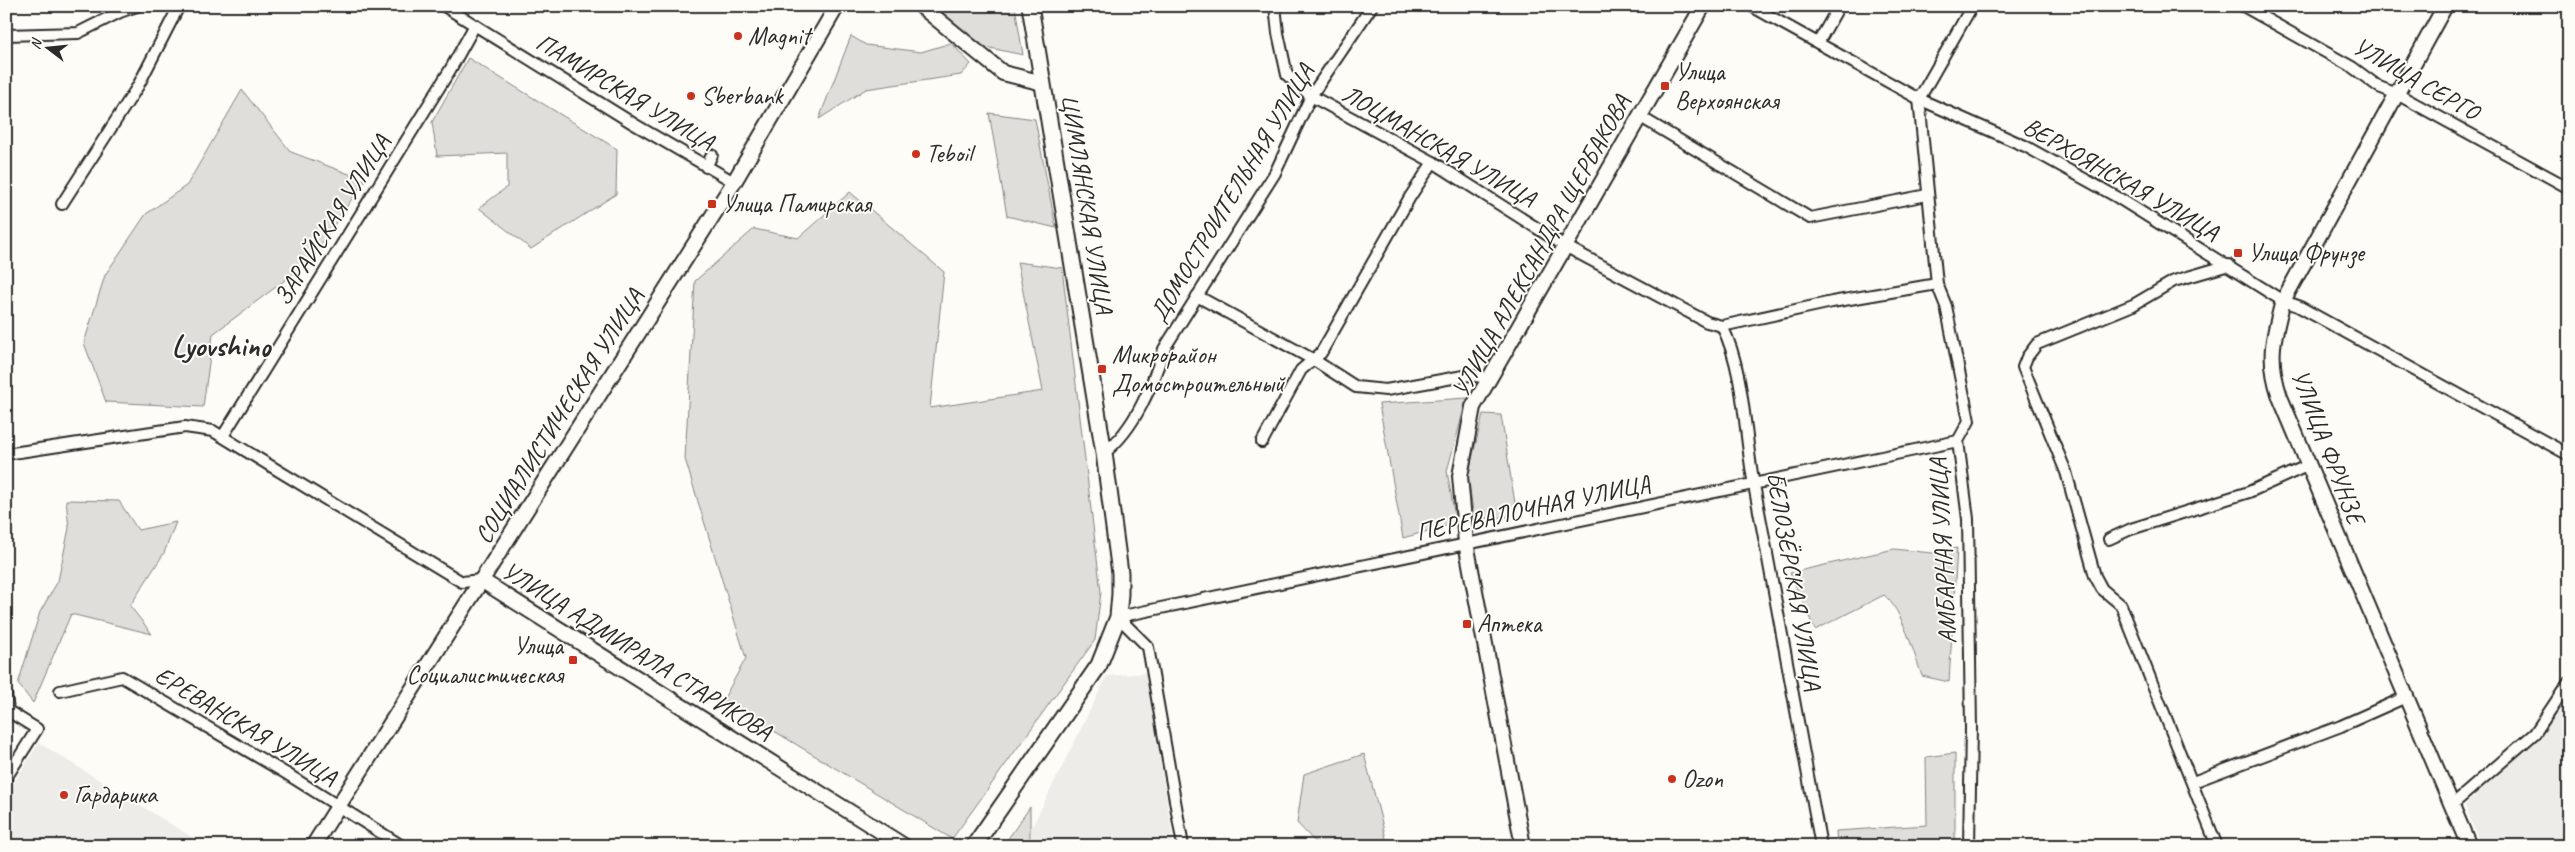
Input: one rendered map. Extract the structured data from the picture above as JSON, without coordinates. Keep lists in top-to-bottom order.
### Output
{
  "streets": {
    "main road": ["ЦИМЛЯНСКАЯ УЛИЦА"],
    "street": [
      "УЛИЦА СЕРГО",
      "ПАМИРСКАЯ УЛИЦА",
      "ЛОЦМАНСКАЯ УЛИЦА",
      "ВЕРХОЯНСКАЯ УЛИЦА",
      "ДОМОСТРОИТЕЛЬНАЯ УЛИЦА",
      "ЗАРАЙСКАЯ УЛИЦА",
      "УЛИЦА АЛЕКСАНДРА ЩЕРБАКОВА",
      "СОЦИАЛИСТИЧЕСКАЯ УЛИЦА",
      "УЛИЦА ФРУНЗЕ",
      "ПЕРЕВАЛОЧНАЯ УЛИЦА",
      "АМБАРНАЯ УЛИЦА",
      "БЕЛОЗЁРСКАЯ УЛИЦА",
      "УЛИЦА АДМИРАЛА СТАРИКОВА",
      "ЕРЕВАНСКАЯ УЛИЦА"
    ]
  },
  "crossings": [
    ["УЛИЦА СЕРГО", "УЛИЦА ФРУНЗЕ"],
    ["ПАМИРСКАЯ УЛИЦА", "ЗАРАЙСКАЯ УЛИЦА"],
    ["ПАМИРСКАЯ УЛИЦА", "СОЦИАЛИСТИЧЕСКАЯ УЛИЦА"],
    ["ЛОЦМАНСКАЯ УЛИЦА", "ДОМОСТРОИТЕЛЬНАЯ УЛИЦА"],
    ["ЛОЦМАНСКАЯ УЛИЦА", "УЛИЦА АЛЕКСАНДРА ЩЕРБАКОВА"],
    ["ЛОЦМАНСКАЯ УЛИЦА", "БЕЛОЗЁРСКАЯ УЛИЦА"],
    ["ВЕРХОЯНСКАЯ УЛИЦА", "УЛИЦА ФРУНЗЕ"],
    ["ВЕРХОЯНСКАЯ УЛИЦА", "АМБАРНАЯ УЛИЦА"],
    ["ДОМОСТРОИТЕЛЬНАЯ УЛИЦА", "ЦИМЛЯНСКАЯ УЛИЦА"],
    ["ЦИМЛЯНСКАЯ УЛИЦА", "ПЕРЕВАЛОЧНАЯ УЛИЦА"],
    ["ЗАРАЙСКАЯ УЛИЦА", "УЛИЦА АДМИРАЛА СТАРИКОВА"],
    ["УЛИЦА АЛЕКСАНДРА ЩЕРБАКОВА", "ПЕРЕВАЛОЧНАЯ УЛИЦА"],
    ["СОЦИАЛИСТИЧЕСКАЯ УЛИЦА", "УЛИЦА АДМИРАЛА СТАРИКОВА"],
    ["СОЦИАЛИСТИЧЕСКАЯ УЛИЦА", "ЕРЕВАНСКАЯ УЛИЦА"],
    ["ПЕРЕВАЛОЧНАЯ УЛИЦА", "АМБАРНАЯ УЛИЦА"],
    ["ПЕРЕВАЛОЧНАЯ УЛИЦА", "БЕЛОЗЁРСКАЯ УЛИЦА"]
  ],
  "districts": ["Lyovshino"],
  "places": {
    "other": [
      "Magnit",
      "Sberbank",
      "Teboil",
      "Ozon",
      "Гардарика"
    ],
    "transit": [
      "Улица Верхоянская",
      "Улица Памирская",
      "Улица Фрунзе",
      "Микрорайон Домостроительный",
      "Аптека",
      "Улица Социалистическая"
    ]
  },
  "north": "left"
}
